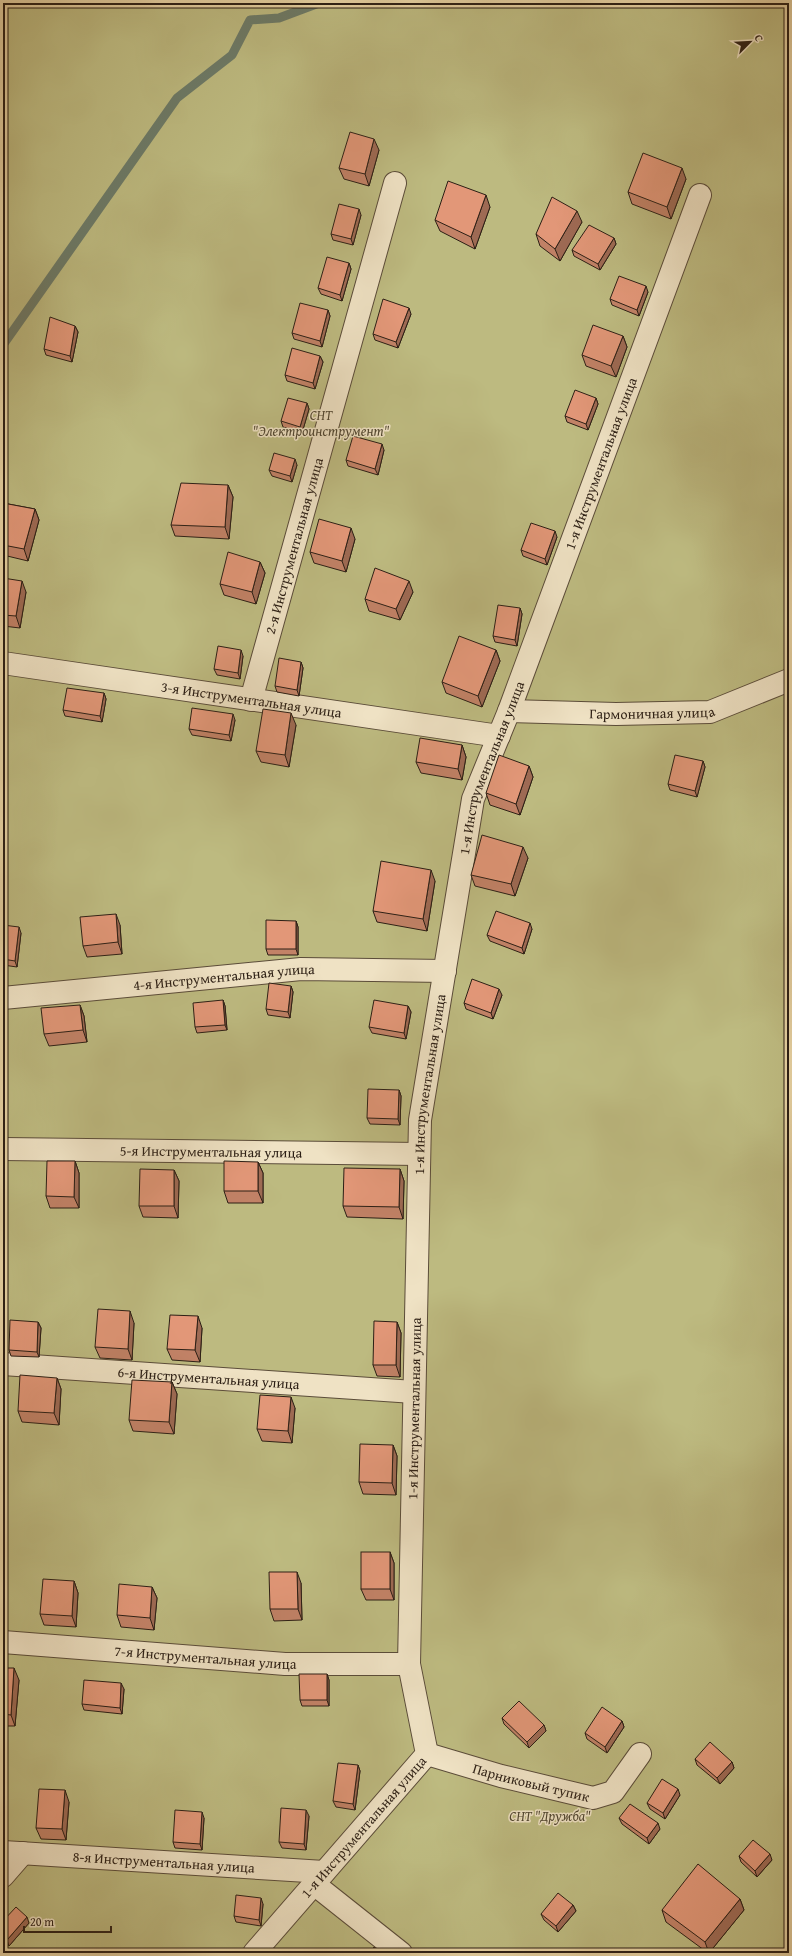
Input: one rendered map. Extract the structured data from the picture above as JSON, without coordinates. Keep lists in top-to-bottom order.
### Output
{
  "streets": {
    "street": [
      "1-я Инструментальная улица",
      "2-я Инструментальная улица",
      "3-я Инструментальная улица",
      "Гармоничная улица",
      "4-я Инструментальная улица",
      "5-я Инструментальная улица",
      "6-я Инструментальная улица",
      "7-я Инструментальная улица",
      "Парниковый тупик",
      "8-я Инструментальная улица"
    ]
  },
  "crossings": [
    ["1-я Инструментальная улица", "3-я Инструментальная улица"],
    ["1-я Инструментальная улица", "Гармоничная улица"],
    ["1-я Инструментальная улица", "4-я Инструментальная улица"],
    ["1-я Инструментальная улица", "5-я Инструментальная улица"],
    ["1-я Инструментальная улица", "6-я Инструментальная улица"],
    ["1-я Инструментальная улица", "7-я Инструментальная улица"],
    ["1-я Инструментальная улица", "Парниковый тупик"],
    ["1-я Инструментальная улица", "8-я Инструментальная улица"],
    ["2-я Инструментальная улица", "3-я Инструментальная улица"]
  ],
  "parks": ["СНТ \"Электроинструмент\"", "СНТ \"Дружба\""],
  "scale_bar": "20 m",
  "north": "top right"
}
